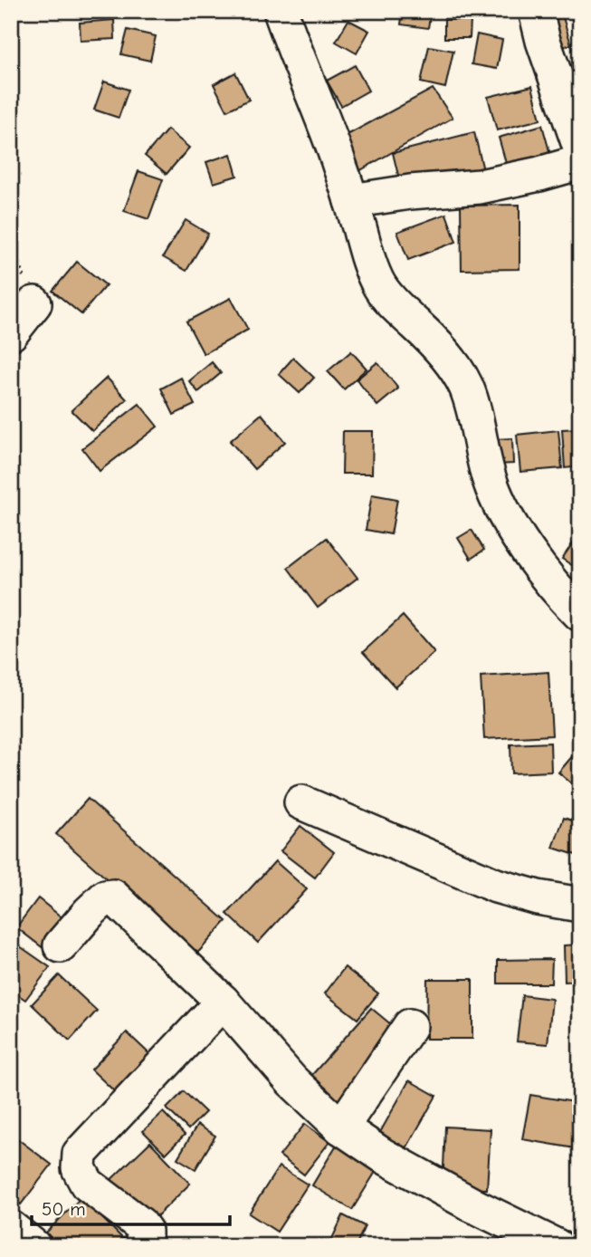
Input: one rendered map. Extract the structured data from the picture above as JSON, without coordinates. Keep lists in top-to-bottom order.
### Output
{
  "scale_bar": "50 m"
}
